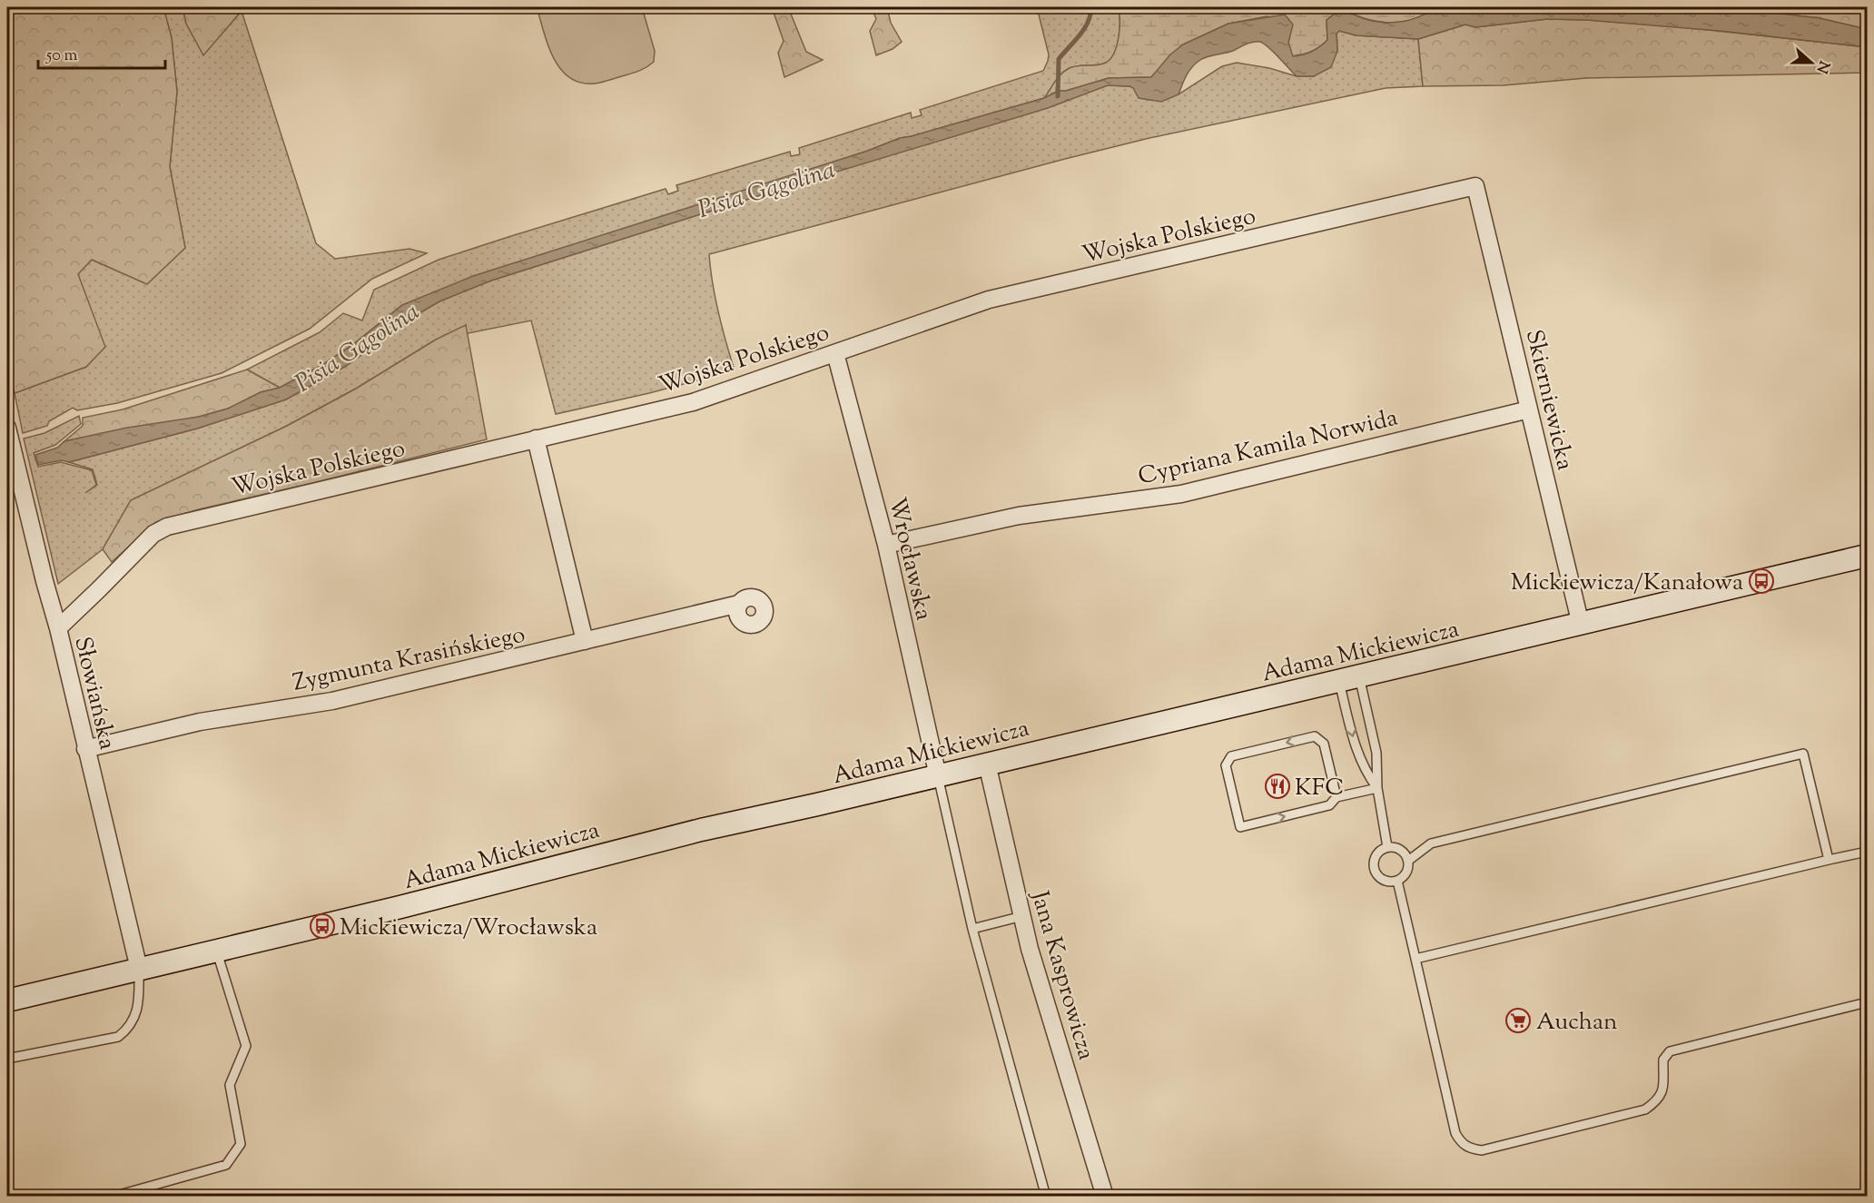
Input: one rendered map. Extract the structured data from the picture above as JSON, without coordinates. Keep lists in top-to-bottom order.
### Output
{
  "streets": {
    "street": [
      "Wojska Polskiego",
      "Skierniewicka",
      "Cypriana Kamila Norwida",
      "Wrocławska",
      "Adama Mickiewicza",
      "Zygmunta Krasińskiego",
      "Słowiańska",
      "Jana Kasprowicza"
    ]
  },
  "crossings": [
    ["Wojska Polskiego", "Skierniewicka"],
    ["Wojska Polskiego", "Wrocławska"],
    ["Wojska Polskiego", "Słowiańska"],
    ["Skierniewicka", "Cypriana Kamila Norwida"],
    ["Skierniewicka", "Adama Mickiewicza"],
    ["Cypriana Kamila Norwida", "Wrocławska"],
    ["Wrocławska", "Adama Mickiewicza"],
    ["Adama Mickiewicza", "Słowiańska"],
    ["Adama Mickiewicza", "Jana Kasprowicza"],
    ["Zygmunta Krasińskiego", "Słowiańska"]
  ],
  "water": ["Pisia Gągolina"],
  "places": {
    "bus stop": ["Mickiewicza/Kanałowa", "Mickiewicza/Wrocławska"],
    "restaurant": ["KFC"],
    "supermarket": ["Auchan"]
  },
  "scale_bar": "50 m",
  "north": "right"
}
